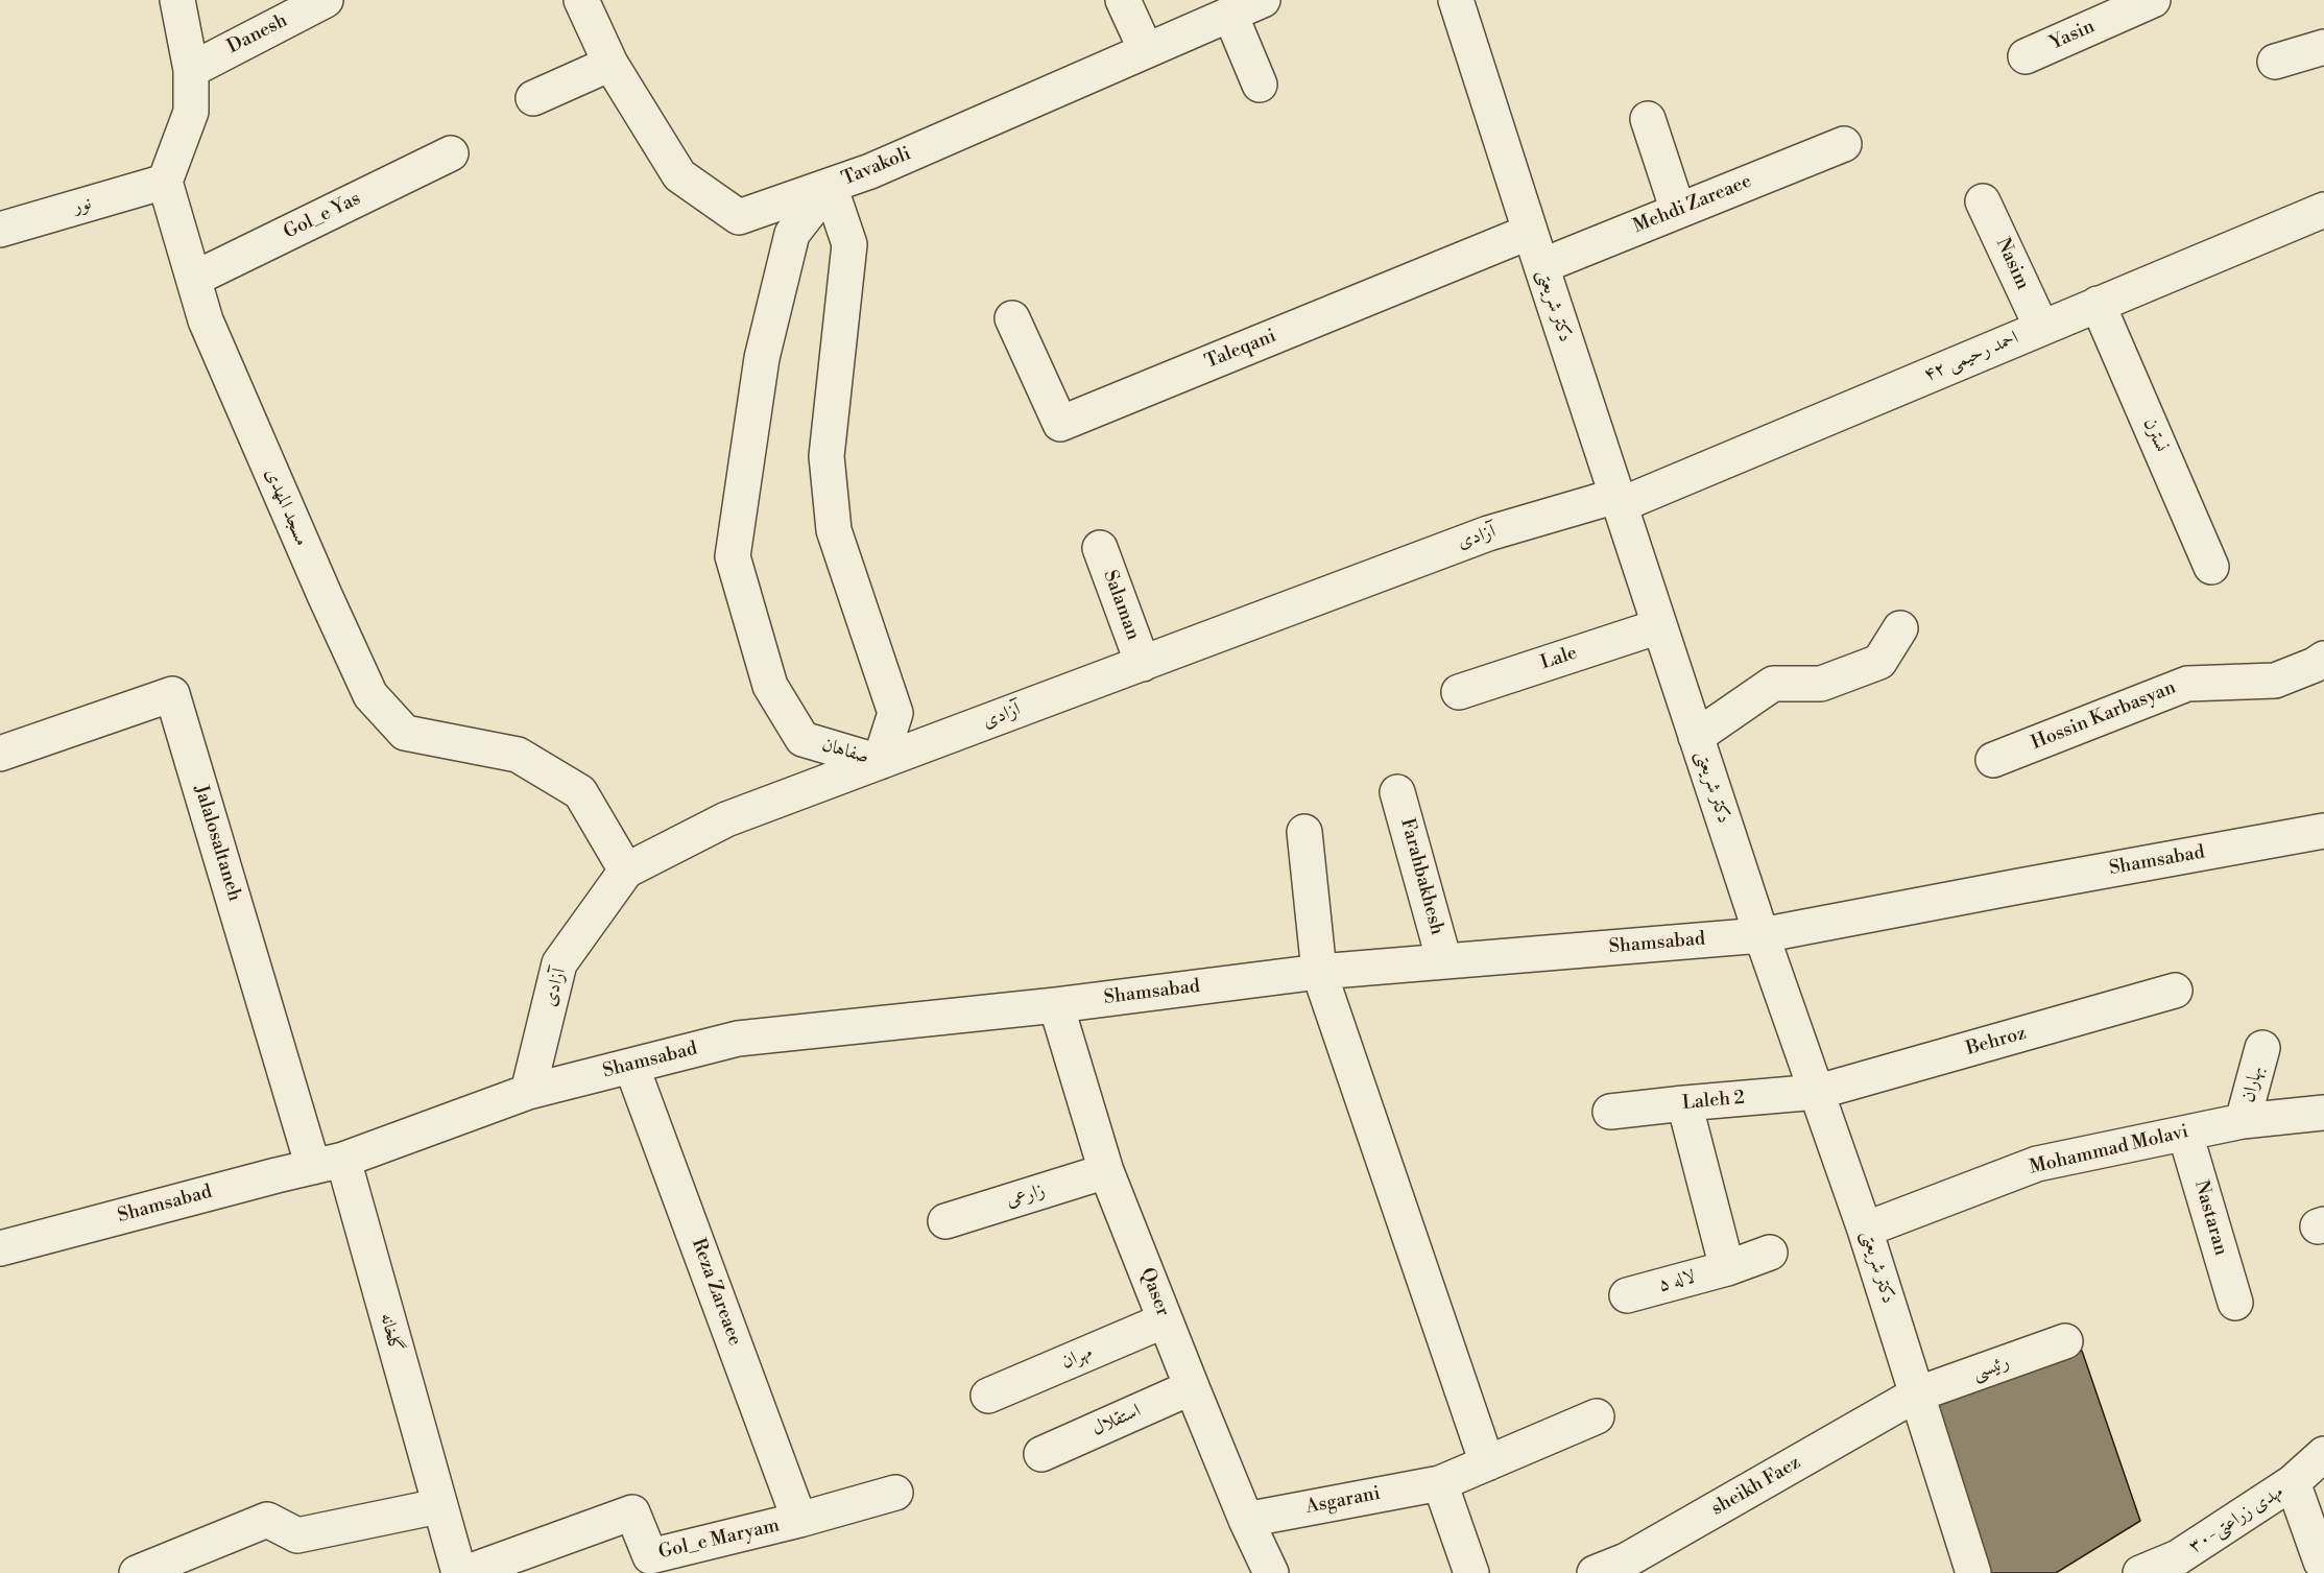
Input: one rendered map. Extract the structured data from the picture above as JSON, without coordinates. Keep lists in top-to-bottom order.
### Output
{
  "streets": {
    "street": [
      "Danesh",
      "Yasin",
      "Tavakoli",
      "Mehdi Zareaee",
      "نور",
      "Gol_e Yas",
      "Nasim",
      "دکتر شریعتی",
      "Taleqani",
      "۴۲ احمد رحیمی",
      "نسترن",
      "مسجد المهدی",
      "آزادی",
      "Salaman",
      "Lale",
      "Hossin Karbasyan",
      "صفاهان",
      "Jalalosaltaneh",
      "Shamsabad",
      "Farahbakhesh",
      "Behroz",
      "بهاران",
      "Laleh 2",
      "Mohammad Molavi",
      "زارعی",
      "Nastaran",
      "لاله ۵",
      "Reza Zareaee",
      "Qaser",
      "گلخانه",
      "مهران",
      "رئیسی",
      "استقلال",
      "sheikh Faez",
      "Asgarani",
      "۳۰-مهدی زراعتی",
      "Gol_e Maryam"
    ]
  },
  "crossings": [
    ["Tavakoli", "صفاهان"],
    ["Mehdi Zareaee", "دکتر شریعتی"],
    ["نور", "مسجد المهدی"],
    ["Gol_e Yas", "مسجد المهدی"],
    ["Nasim", "۴۲ احمد رحیمی"],
    ["دکتر شریعتی", "Taleqani"],
    ["دکتر شریعتی", "۴۲ احمد رحیمی"],
    ["دکتر شریعتی", "آزادی"],
    ["دکتر شریعتی", "Lale"],
    ["دکتر شریعتی", "Shamsabad"],
    ["دکتر شریعتی", "Behroz"],
    ["دکتر شریعتی", "Laleh 2"],
    ["دکتر شریعتی", "Mohammad Molavi"],
    ["دکتر شریعتی", "رئیسی"],
    ["دکتر شریعتی", "sheikh Faez"],
    ["۴۲ احمد رحیمی", "نسترن"],
    ["۴۲ احمد رحیمی", "آزادی"],
    ["مسجد المهدی", "آزادی"],
    ["آزادی", "Salaman"],
    ["آزادی", "صفاهان"],
    ["آزادی", "Shamsabad"],
    ["Jalalosaltaneh", "Shamsabad"],
    ["Jalalosaltaneh", "گلخانه"],
    ["Shamsabad", "Farahbakhesh"],
    ["Shamsabad", "Reza Zareaee"],
    ["Shamsabad", "Qaser"],
    ["Shamsabad", "گلخانه"],
    ["Behroz", "Laleh 2"],
    ["بهاران", "Mohammad Molavi"],
    ["Mohammad Molavi", "Nastaran"],
    ["زارعی", "Qaser"],
    ["Reza Zareaee", "Gol_e Maryam"],
    ["Qaser", "مهران"],
    ["Qaser", "استقلال"],
    ["Qaser", "Asgarani"],
    ["رئیسی", "sheikh Faez"]
  ]
}
